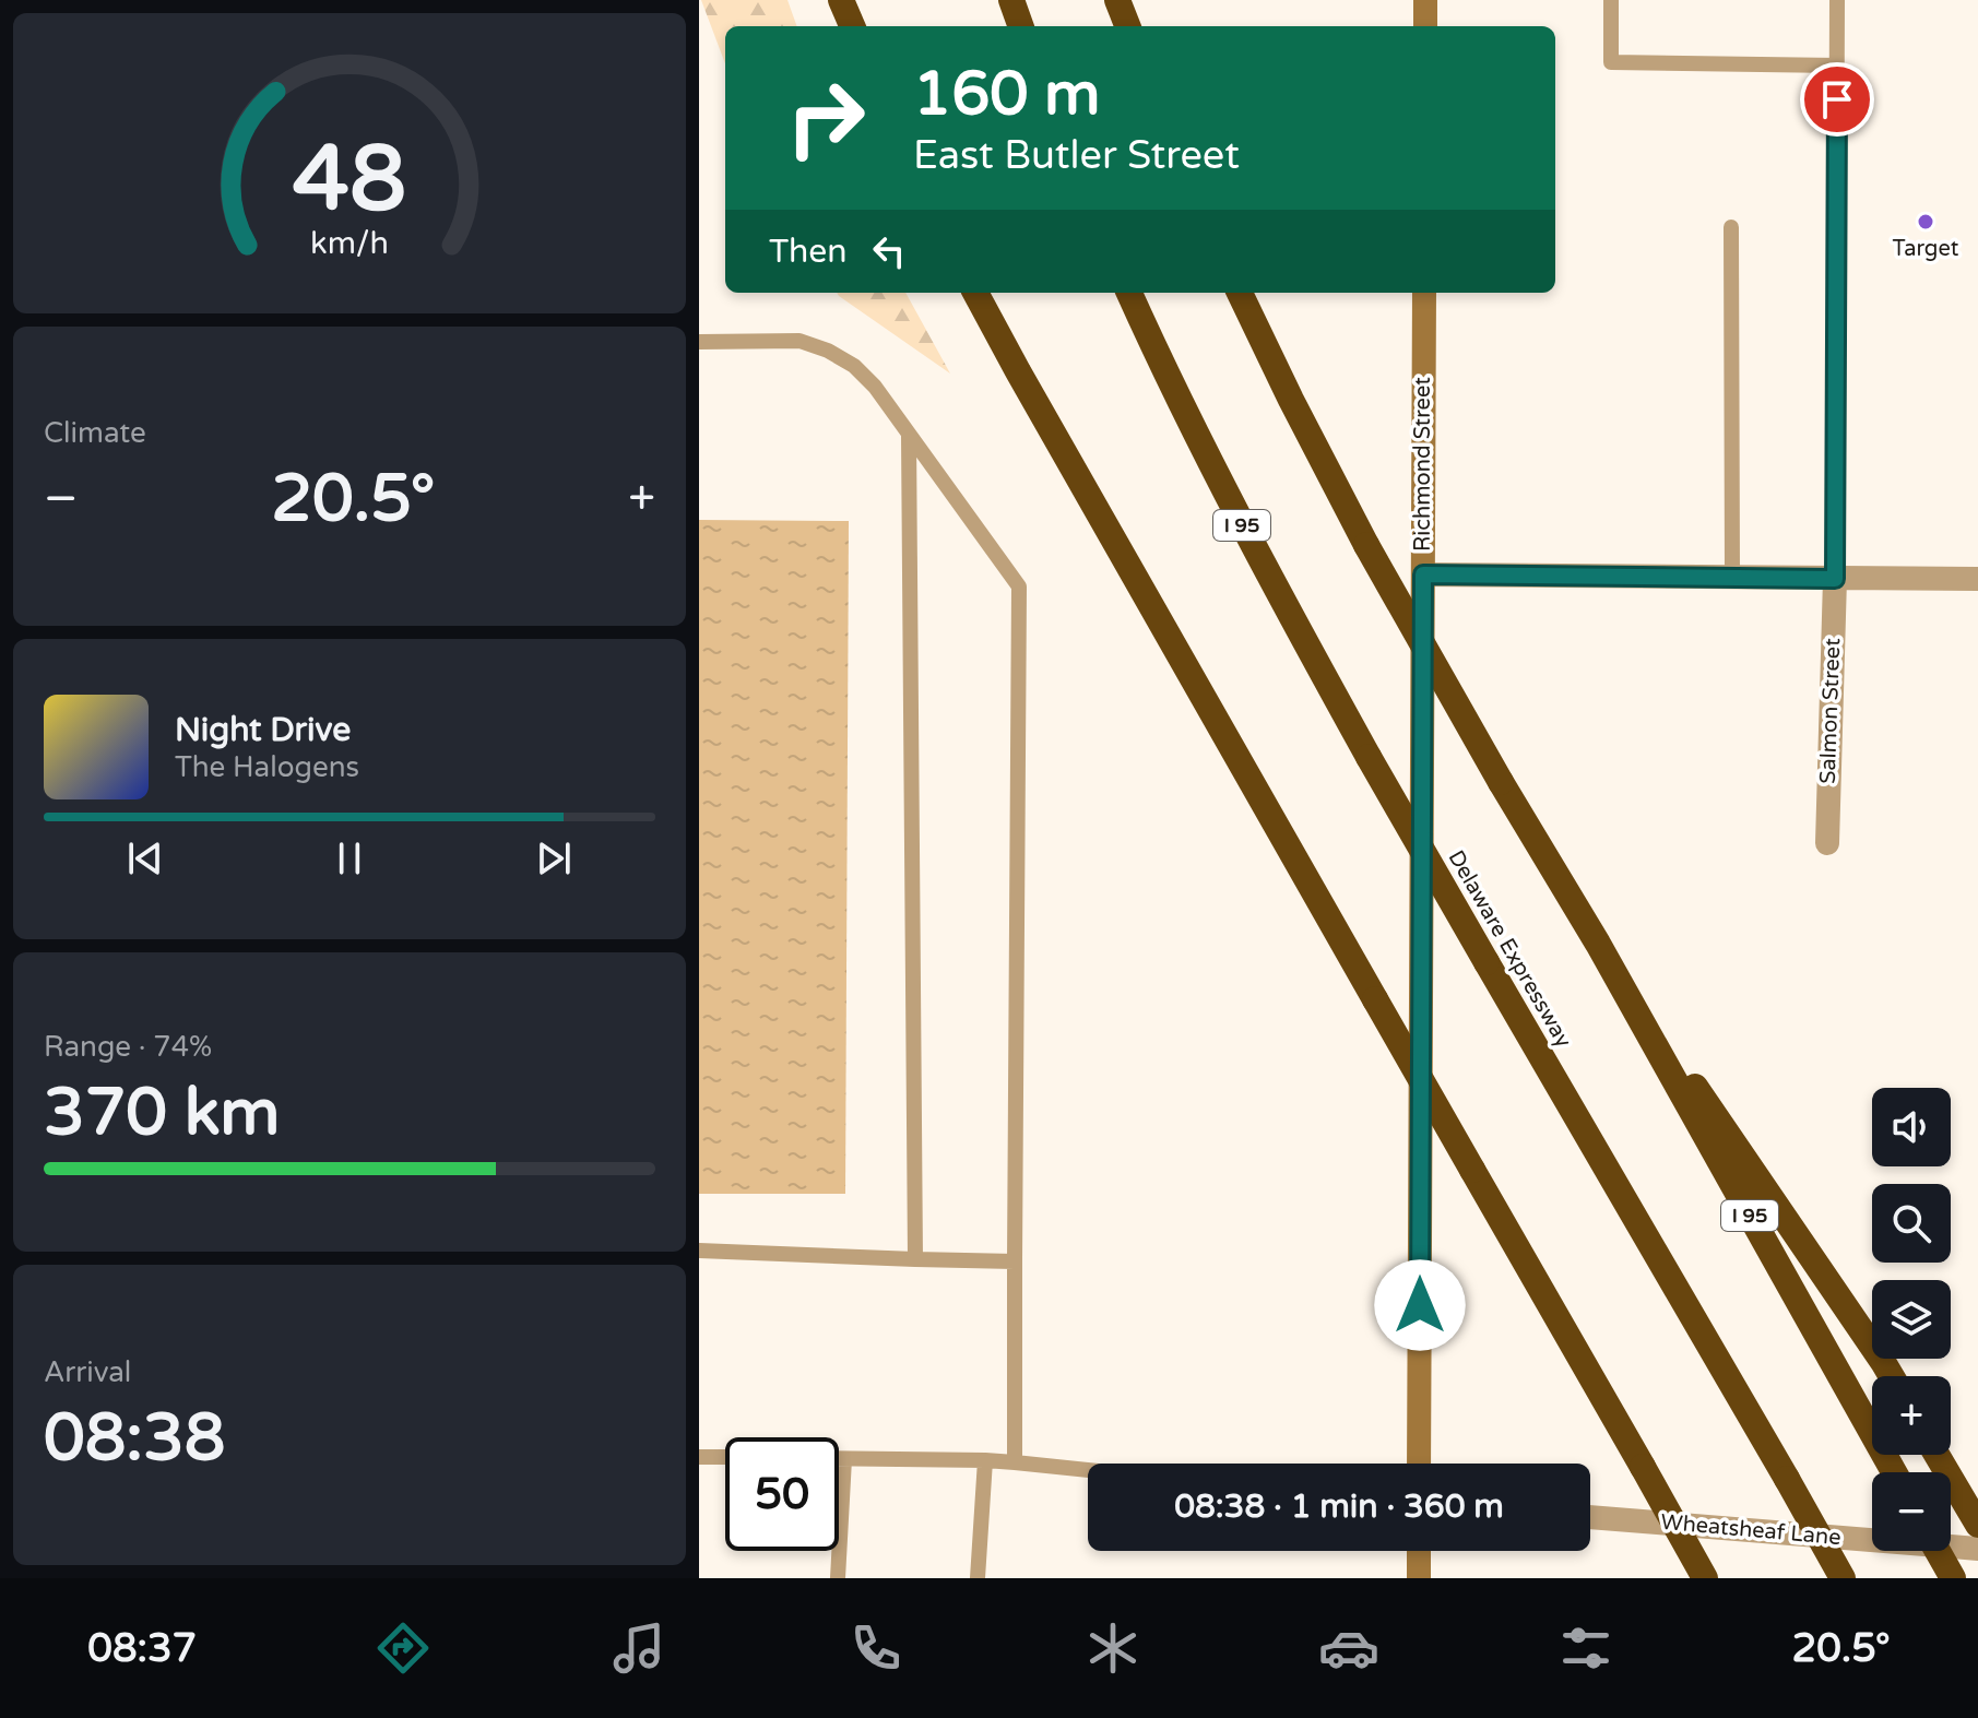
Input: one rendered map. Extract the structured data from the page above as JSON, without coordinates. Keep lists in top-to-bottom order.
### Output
{
  "streets": {
    "highway": ["I 95", "Delaware Expressway"],
    "main road": ["Richmond Street"],
    "street": ["Salmon Street", "Wheatsheaf Lane"]
  },
  "places": ["Target"],
  "page": {
    "turn": ["160 m", "East Butler Street"],
    "then": "Then",
    "tile": [
      "Climate",
      ["Range · 74%", "370 km"],
      ["Arrival", "08:38"]
    ],
    "heat": ["−", "20.5°", "+"],
    "song": ["Night Drive", "The Halogens"],
    "map_buttons": ["+", "−"],
    "limit": "50",
    "trip": "08:38 · 1 min · 360 m",
    "tabs": ["08:37", "20.5°"],
    "gauge": ["48", "km/h"]
  }
}
